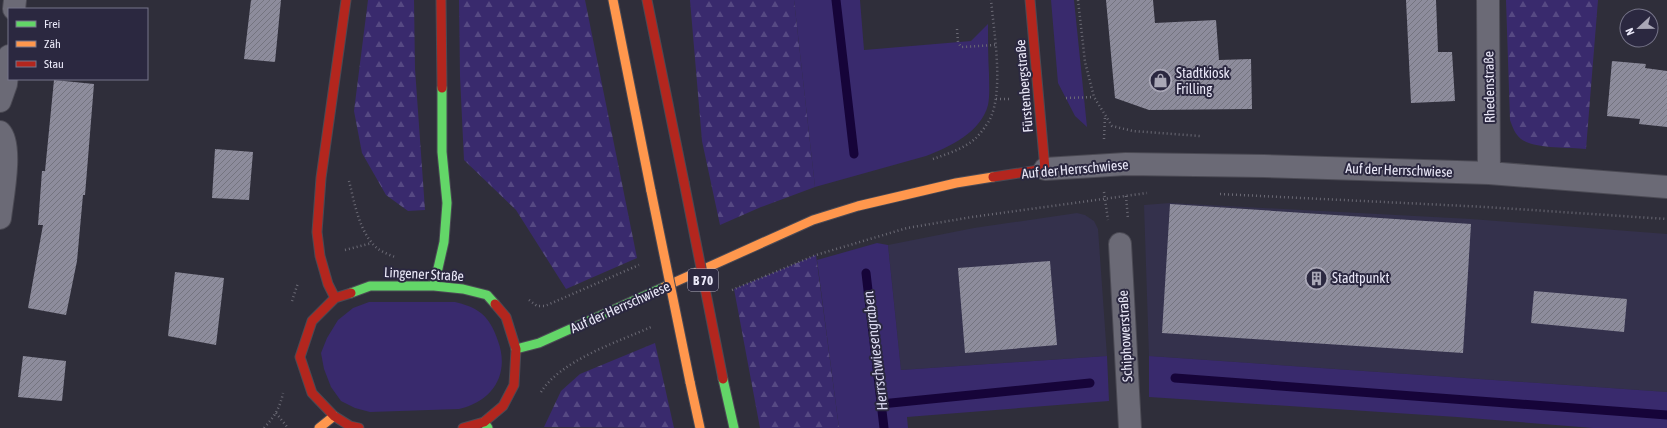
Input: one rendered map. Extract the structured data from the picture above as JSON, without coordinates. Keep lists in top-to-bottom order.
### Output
{
  "streets": {
    "main road": [
      "Fürstenbergstraße",
      "Auf der Herrschwiese",
      "Lingener Straße",
      "B 70"
    ],
    "street": ["Rhedenstraße", "Schiphowerstraße"]
  },
  "crossings": [
    ["Fürstenbergstraße", "Auf der Herrschwiese"],
    ["Rhedenstraße", "Auf der Herrschwiese"],
    ["Auf der Herrschwiese", "Lingener Straße"]
  ],
  "water": ["Herrschwiesengraben"],
  "places": {
    "shop": ["Stadtkiosk Frilling"],
    "building": ["Stadtpunkt"]
  },
  "legend": ["Frei", "Zäh", "Stau"],
  "north": "left"
}
